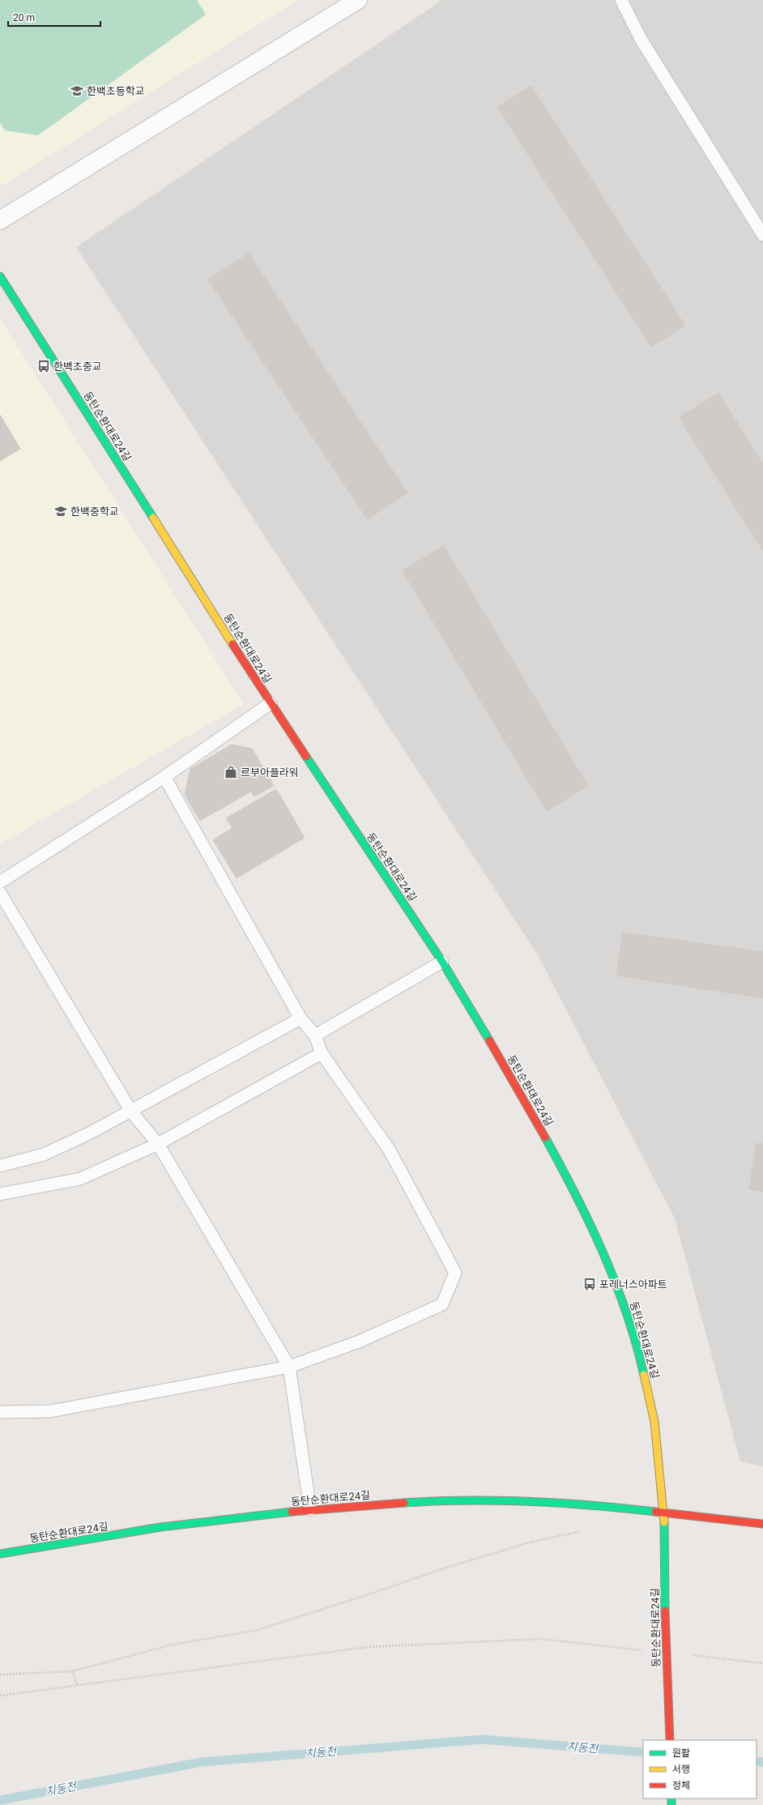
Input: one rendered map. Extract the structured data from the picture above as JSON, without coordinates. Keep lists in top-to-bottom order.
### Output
{
  "streets": {
    "street": ["동탄순환대로24길"]
  },
  "water": ["치동천"],
  "places": {
    "school or university": ["한백초등학교", "한백중학교"],
    "bus stop": ["한백초중교", "포레너스아파트"],
    "shop": ["르부아플라워"]
  },
  "legend": ["원활", "서행", "정체"],
  "scale_bar": "20 m"
}
